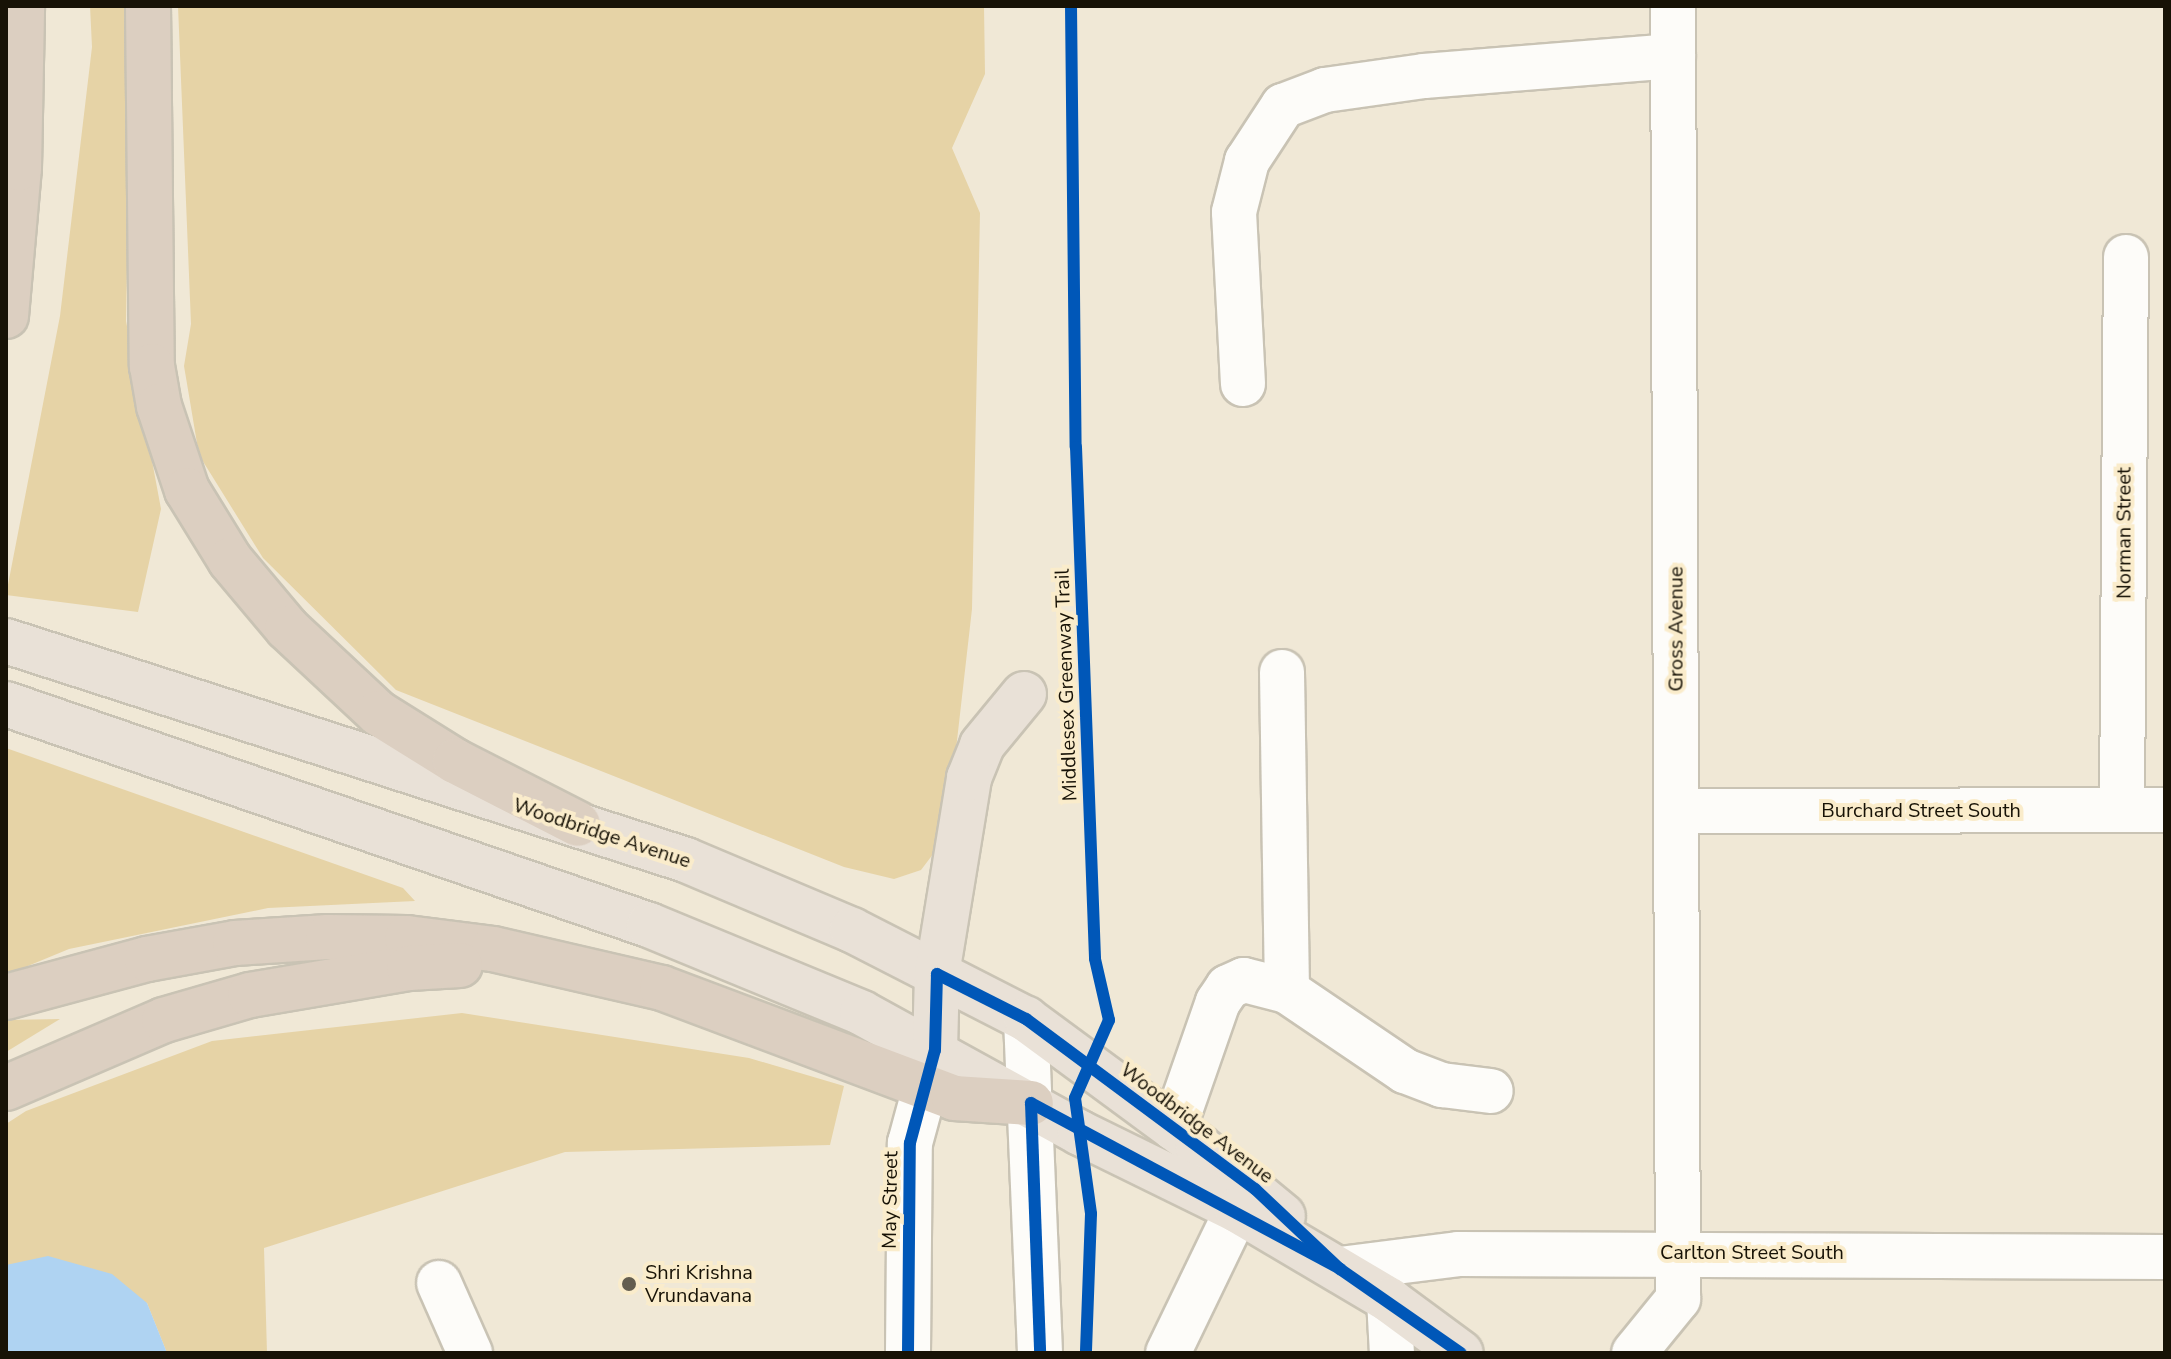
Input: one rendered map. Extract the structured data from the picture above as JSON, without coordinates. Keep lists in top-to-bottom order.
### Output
{
  "streets": {
    "main road": ["Woodbridge Avenue"],
    "street": [
      "Norman Street",
      "Gross Avenue",
      "Burchard Street South",
      "May Street",
      "Carlton Street South"
    ],
    "cycle path": ["Middlesex Greenway Trail"]
  },
  "crossings": [
    ["Norman Street", "Burchard Street South"],
    ["Gross Avenue", "Burchard Street South"],
    ["Gross Avenue", "Carlton Street South"],
    ["Woodbridge Avenue", "Carlton Street South"]
  ],
  "places": ["Shri Krishna Vrundavana"]
}
